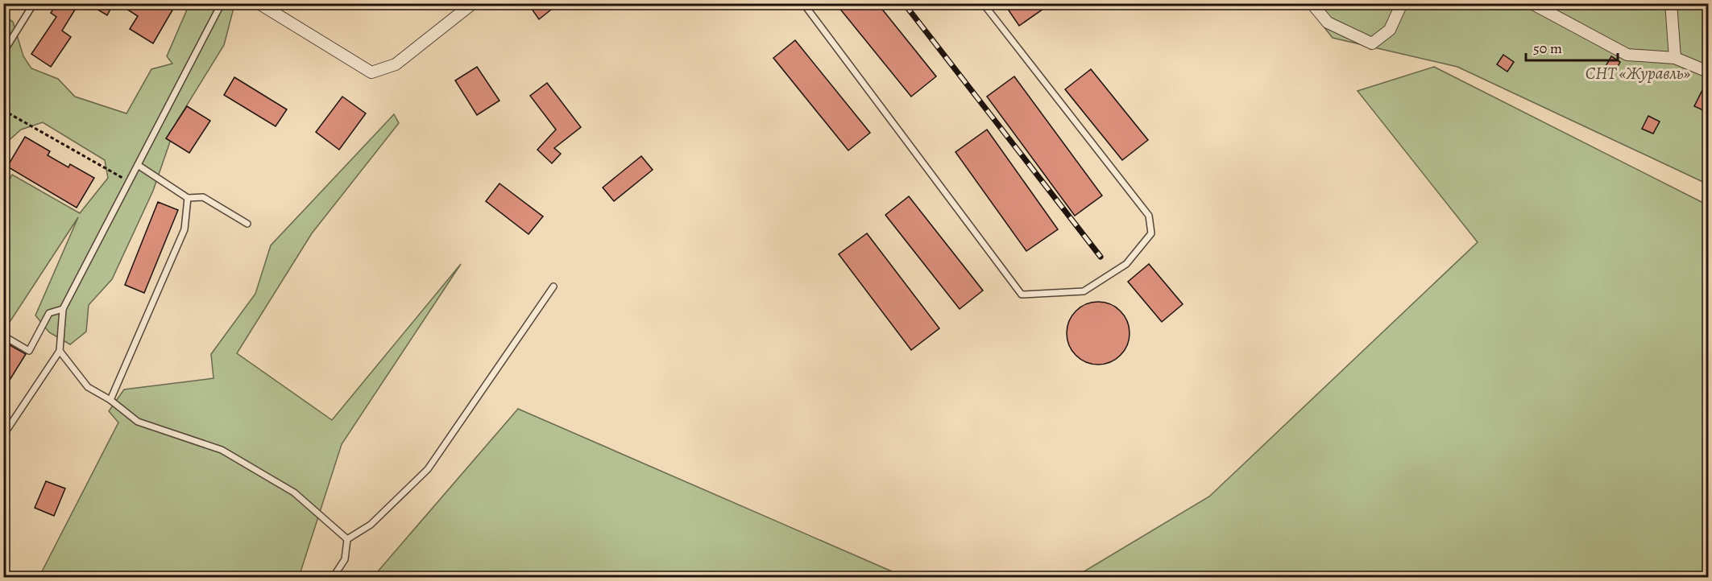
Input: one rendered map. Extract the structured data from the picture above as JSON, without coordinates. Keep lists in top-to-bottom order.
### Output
{
  "parks": ["СНТ «Журавль»"],
  "scale_bar": "50 m"
}
